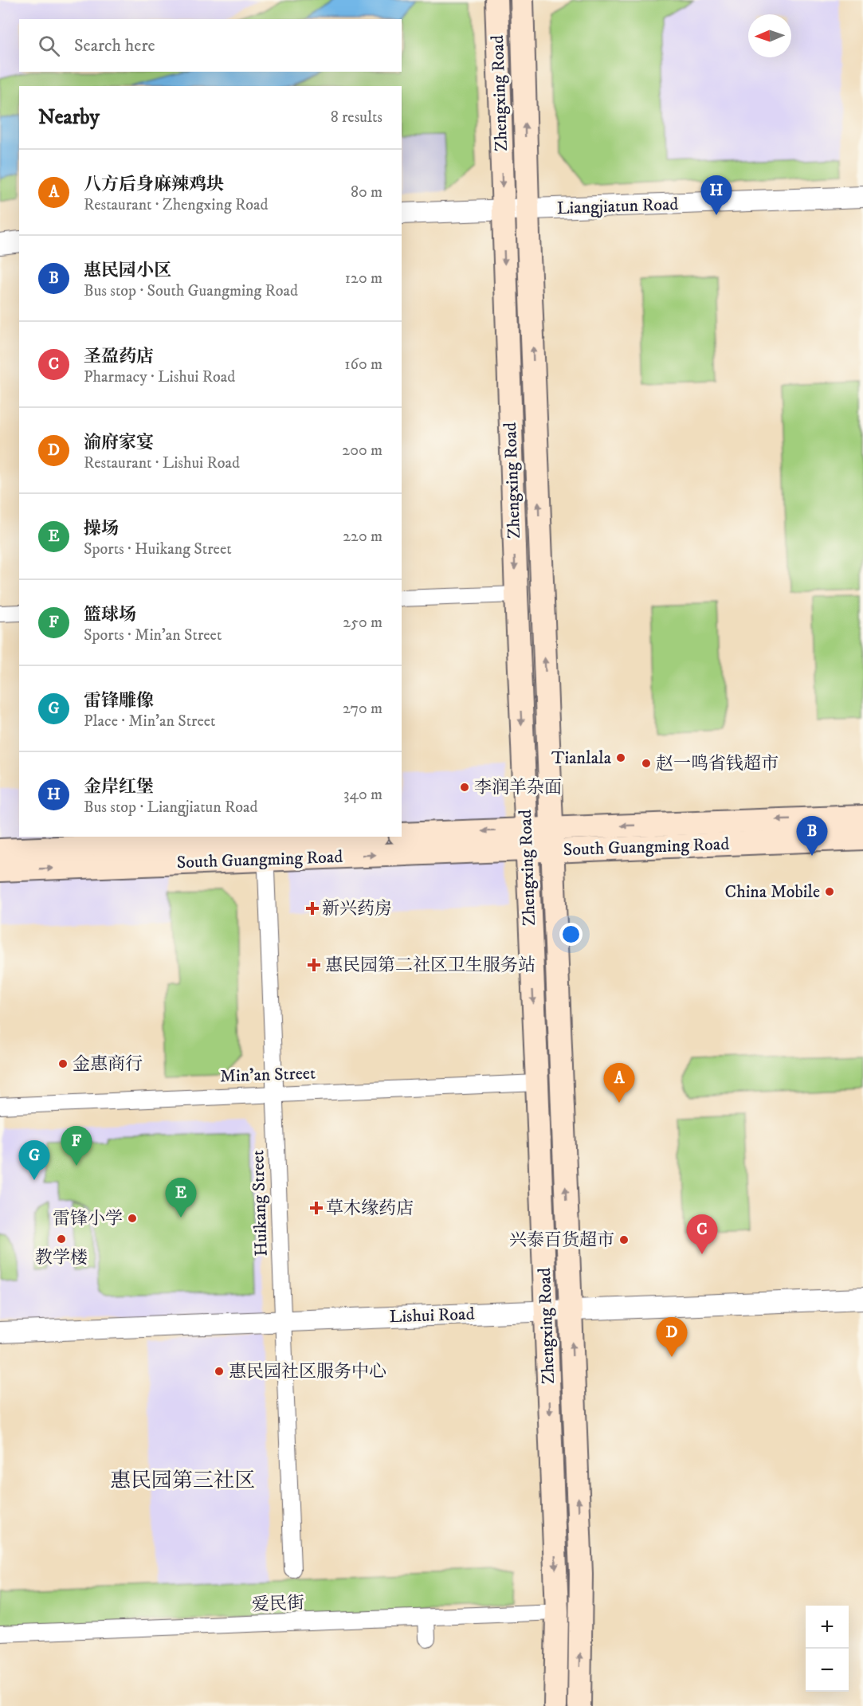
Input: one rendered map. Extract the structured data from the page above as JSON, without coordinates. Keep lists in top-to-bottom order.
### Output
{
  "streets": {
    "main road": ["Zhengxing Road", "South Guangming Road"],
    "street": [
      "Liangjiatun Road",
      "Min'an Street",
      "Huikang Street",
      "Lishui Road",
      "爱民街"
    ]
  },
  "crossings": [
    ["Zhengxing Road", "Liangjiatun Road"],
    ["Zhengxing Road", "South Guangming Road"],
    ["Zhengxing Road", "Min'an Street"],
    ["Zhengxing Road", "Lishui Road"],
    ["Zhengxing Road", "爱民街"],
    ["South Guangming Road", "Huikang Street"],
    ["Min'an Street", "Huikang Street"],
    ["Huikang Street", "Lishui Road"]
  ],
  "districts": ["惠民园第三社区"],
  "places": {
    "other": [
      "Tianlala",
      "赵一鸣省钱超市",
      "李润羊杂面",
      "China Mobile",
      "金惠商行",
      "雷锋小学",
      "教学楼",
      "兴泰百货超市",
      "惠民园社区服务中心"
    ],
    "health": ["新兴药房", "惠民园第二社区卫生服务站", "草木缘药店"]
  },
  "north": "left",
  "page": {
    "search": "Search here",
    "heading": ["Nearby", "8 results"],
    "list": [
      {
        "mark": "A",
        "name": "八方后身麻辣鸡块",
        "note": "Restaurant · Zhengxing Road",
        "value": "80 m"
      },
      {
        "mark": "B",
        "name": "惠民园小区",
        "note": "Bus stop · South Guangming Road",
        "value": "120 m"
      },
      {
        "mark": "C",
        "name": "圣盈药店",
        "note": "Pharmacy · Lishui Road",
        "value": "160 m"
      },
      {
        "mark": "D",
        "name": "渝府家宴",
        "note": "Restaurant · Lishui Road",
        "value": "200 m"
      },
      {
        "mark": "E",
        "name": "操场",
        "note": "Sports · Huikang Street",
        "value": "220 m"
      },
      {
        "mark": "F",
        "name": "篮球场",
        "note": "Sports · Min'an Street",
        "value": "250 m"
      },
      {
        "mark": "G",
        "name": "雷锋雕像",
        "note": "Place · Min'an Street",
        "value": "270 m"
      },
      {
        "mark": "H",
        "name": "金岸红堡",
        "note": "Bus stop · Liangjiatun Road",
        "value": "340 m"
      }
    ],
    "pins": [
      "H",
      "B",
      "A",
      "F",
      "G",
      "E",
      "C",
      "D"
    ],
    "map_buttons": ["+", "−"]
  }
}
